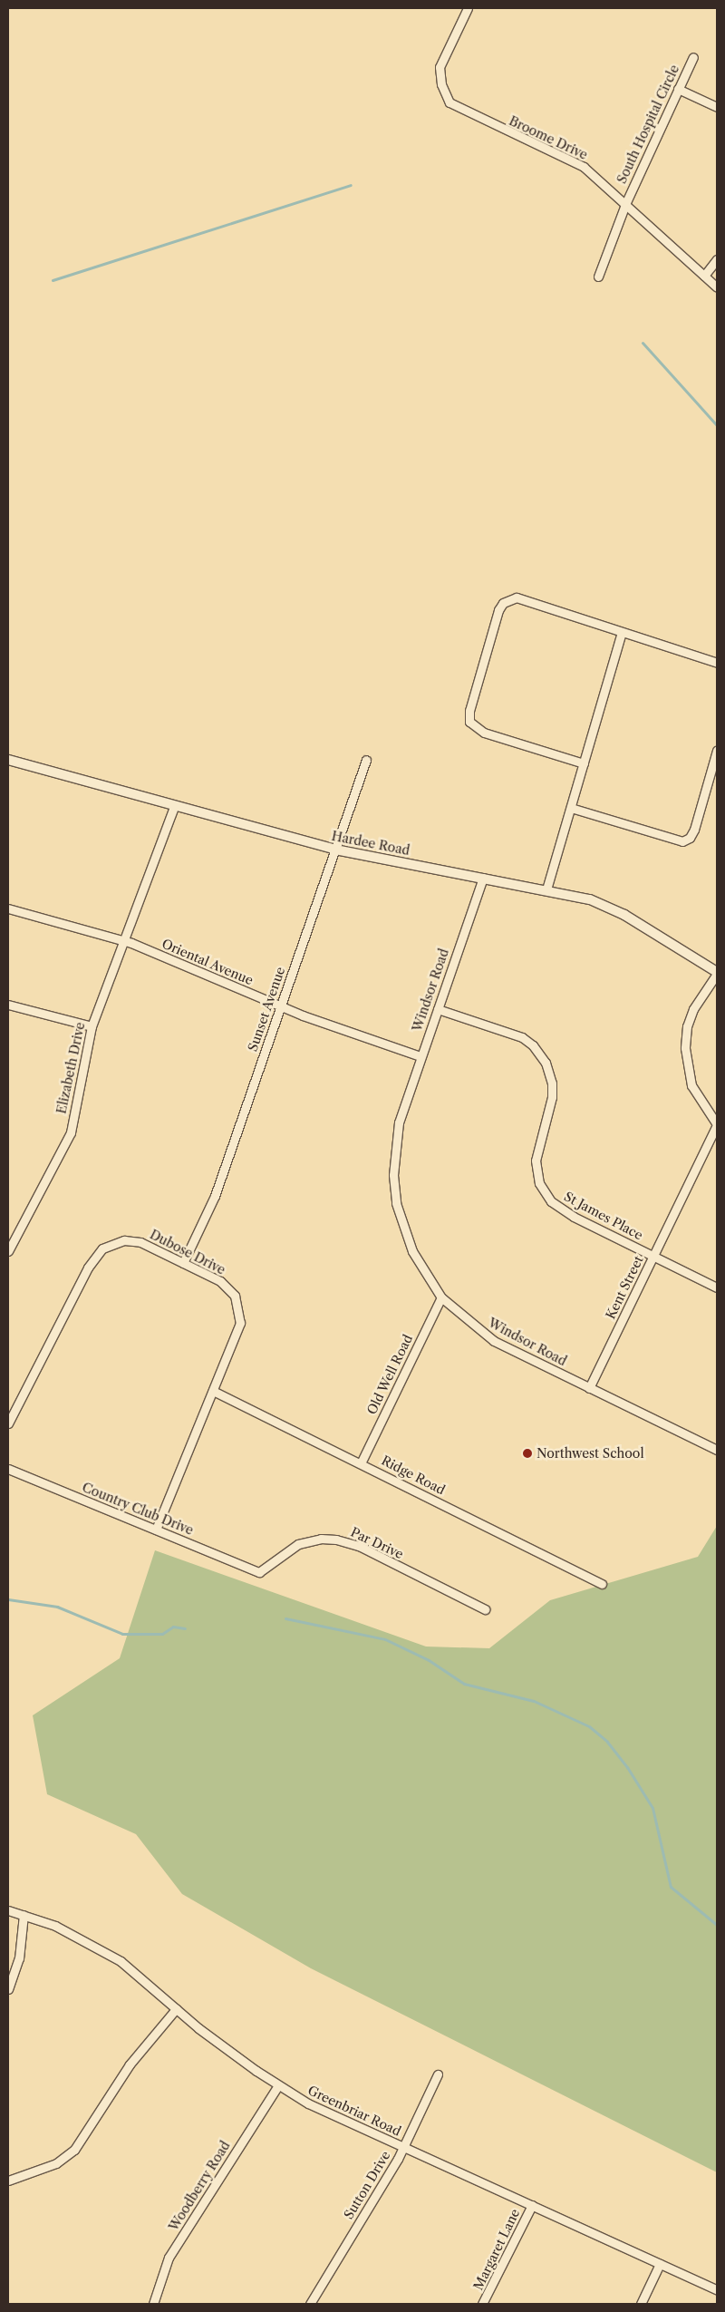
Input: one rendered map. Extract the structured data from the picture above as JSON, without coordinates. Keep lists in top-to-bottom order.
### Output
{
  "streets": {
    "street": [
      "South Hospital Circle",
      "Broome Drive",
      "Hardee Road",
      "Oriental Avenue",
      "Windsor Road",
      "Sunset Avenue",
      "Elizabeth Drive",
      "St James Place",
      "Dubose Drive",
      "Kent Street",
      "Old Well Road",
      "Ridge Road",
      "Country Club Drive",
      "Par Drive",
      "Greenbriar Road",
      "Sutton Drive",
      "Woodberry Road",
      "Margaret Lane"
    ]
  },
  "crossings": [
    ["South Hospital Circle", "Broome Drive"],
    ["Hardee Road", "Windsor Road"],
    ["Hardee Road", "Sunset Avenue"],
    ["Hardee Road", "Elizabeth Drive"],
    ["Oriental Avenue", "Windsor Road"],
    ["Oriental Avenue", "Sunset Avenue"],
    ["Oriental Avenue", "Elizabeth Drive"],
    ["Windsor Road", "St James Place"],
    ["Windsor Road", "Kent Street"],
    ["Windsor Road", "Old Well Road"],
    ["Sunset Avenue", "Dubose Drive"],
    ["St James Place", "Kent Street"],
    ["Dubose Drive", "Ridge Road"],
    ["Dubose Drive", "Country Club Drive"],
    ["Old Well Road", "Ridge Road"],
    ["Country Club Drive", "Par Drive"],
    ["Greenbriar Road", "Sutton Drive"],
    ["Greenbriar Road", "Woodberry Road"],
    ["Greenbriar Road", "Margaret Lane"]
  ],
  "places": ["Northwest School"]
}
